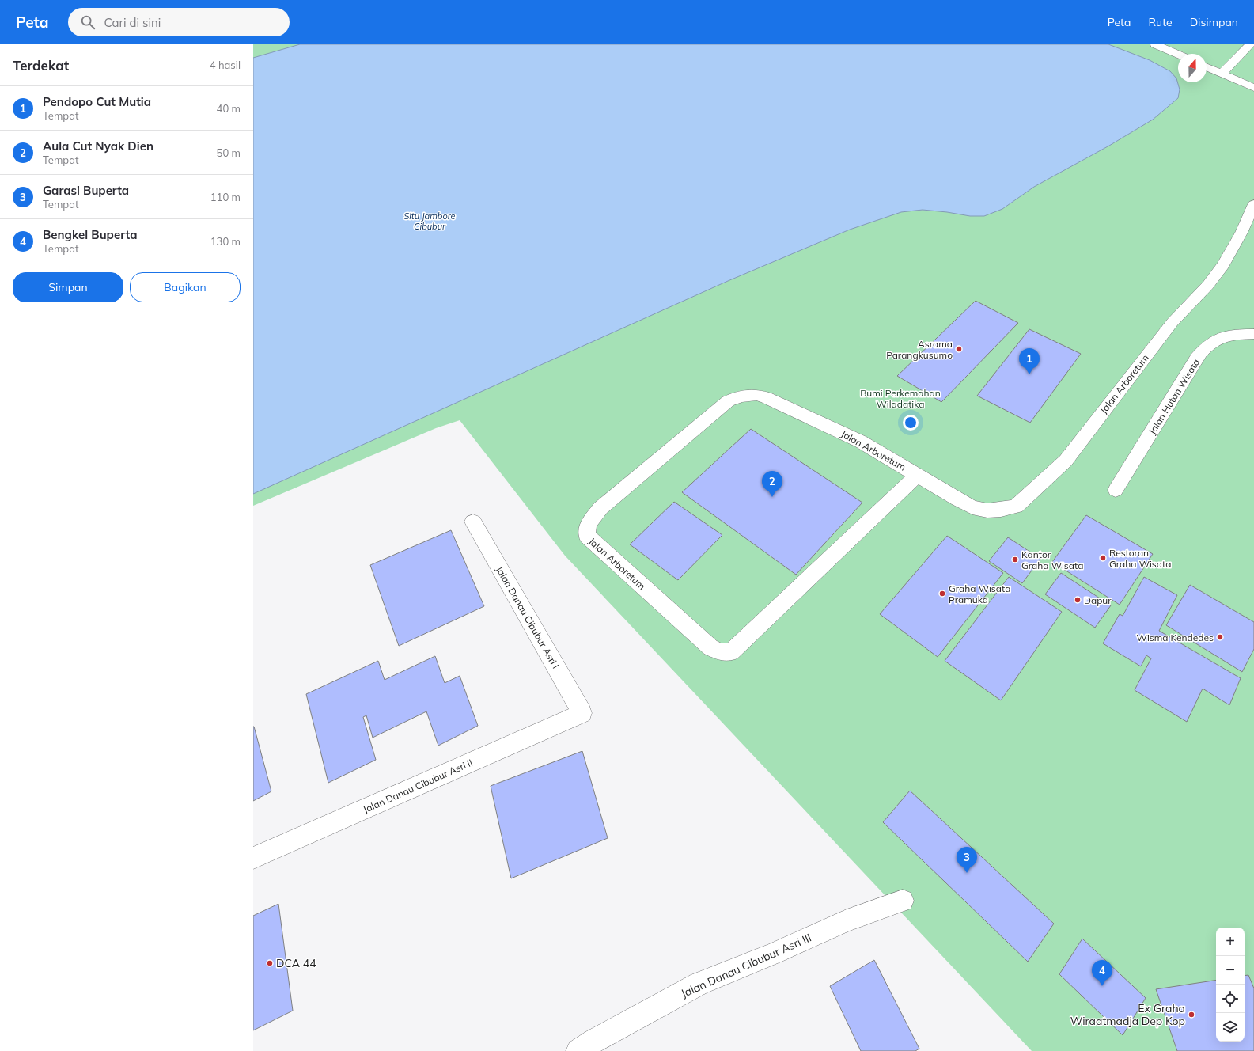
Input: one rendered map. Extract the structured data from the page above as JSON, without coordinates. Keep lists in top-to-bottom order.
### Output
{
  "streets": {
    "street": [
      "Jalan Arboretum",
      "Jalan Hutan Wisata",
      "Jalan Danau Cibubur Asri I",
      "Jalan Danau Cibubur Asri II",
      "Jalan Danau Cibubur Asri III"
    ]
  },
  "crossings": [
    ["Jalan Danau Cibubur Asri I", "Jalan Danau Cibubur Asri II"]
  ],
  "water": ["Situ Jambore Cibubur"],
  "parks": ["Bumi Perkemahan Wiladatika"],
  "places": [
    "Asrama Parangkusumo",
    "Restoran Graha Wisata",
    "Kantor Graha Wisata",
    "Graha Wisata Pramuka",
    "Dapur",
    "Wisma Kendedes",
    "DCA 44",
    "Ex Graha Wiraatmadja Dep Kop"
  ],
  "north": "top",
  "page": {
    "header": "Peta",
    "search": "Cari di sini",
    "nav": ["Peta", "Rute", "Disimpan"],
    "heading": ["Terdekat", "4 hasil"],
    "list": [
      {
        "mark": "1",
        "name": "Pendopo Cut Mutia",
        "note": "Tempat",
        "value": "40 m"
      },
      {
        "mark": "2",
        "name": "Aula Cut Nyak Dien",
        "note": "Tempat",
        "value": "50 m"
      },
      {
        "mark": "3",
        "name": "Garasi Buperta",
        "note": "Tempat",
        "value": "110 m"
      },
      {
        "mark": "4",
        "name": "Bengkel Buperta",
        "note": "Tempat",
        "value": "130 m"
      }
    ],
    "buttons": ["Simpan", "Bagikan"],
    "pins": [
      "1",
      "2",
      "3",
      "4"
    ],
    "map_buttons": ["+", "−"]
  }
}
